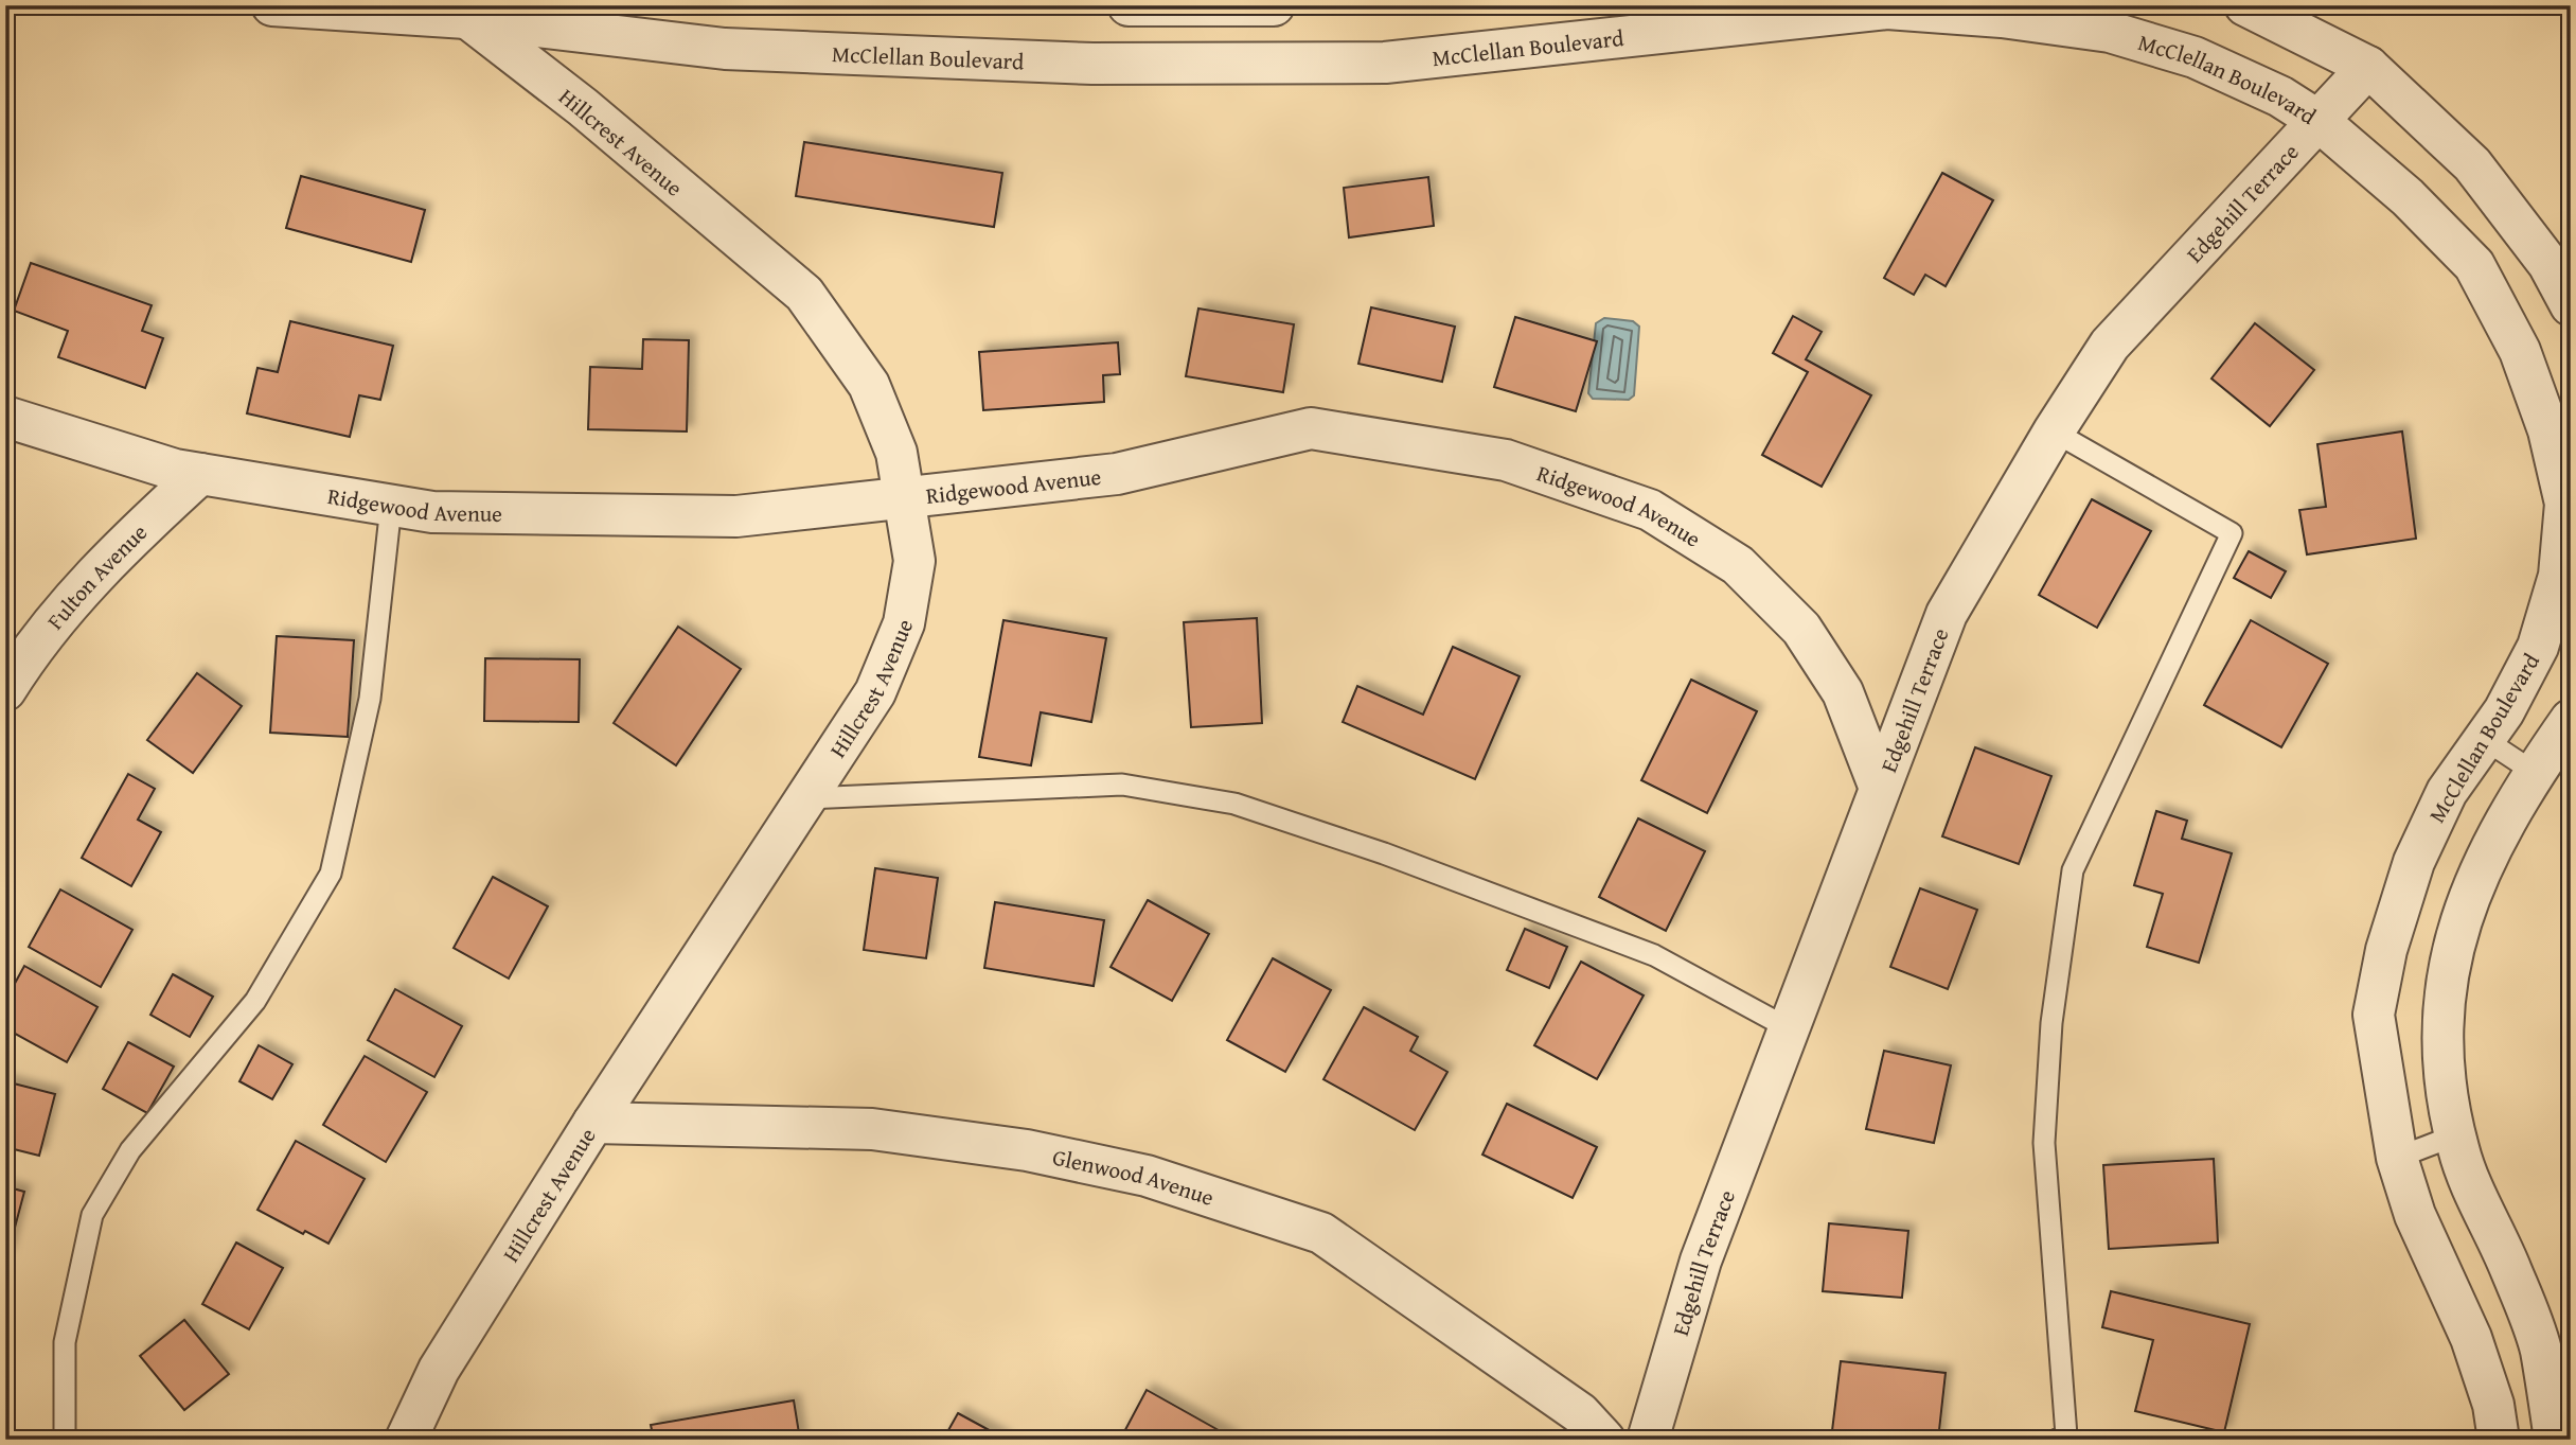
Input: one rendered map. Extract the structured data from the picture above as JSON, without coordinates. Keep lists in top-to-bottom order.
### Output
{
  "streets": {
    "street": [
      "McClellan Boulevard",
      "Hillcrest Avenue",
      "Edgehill Terrace",
      "Ridgewood Avenue",
      "Fulton Avenue",
      "Glenwood Avenue"
    ]
  },
  "crossings": [
    ["McClellan Boulevard", "Hillcrest Avenue"],
    ["McClellan Boulevard", "Edgehill Terrace"],
    ["Hillcrest Avenue", "Ridgewood Avenue"],
    ["Hillcrest Avenue", "Glenwood Avenue"],
    ["Edgehill Terrace", "Ridgewood Avenue"],
    ["Ridgewood Avenue", "Fulton Avenue"]
  ]
}
